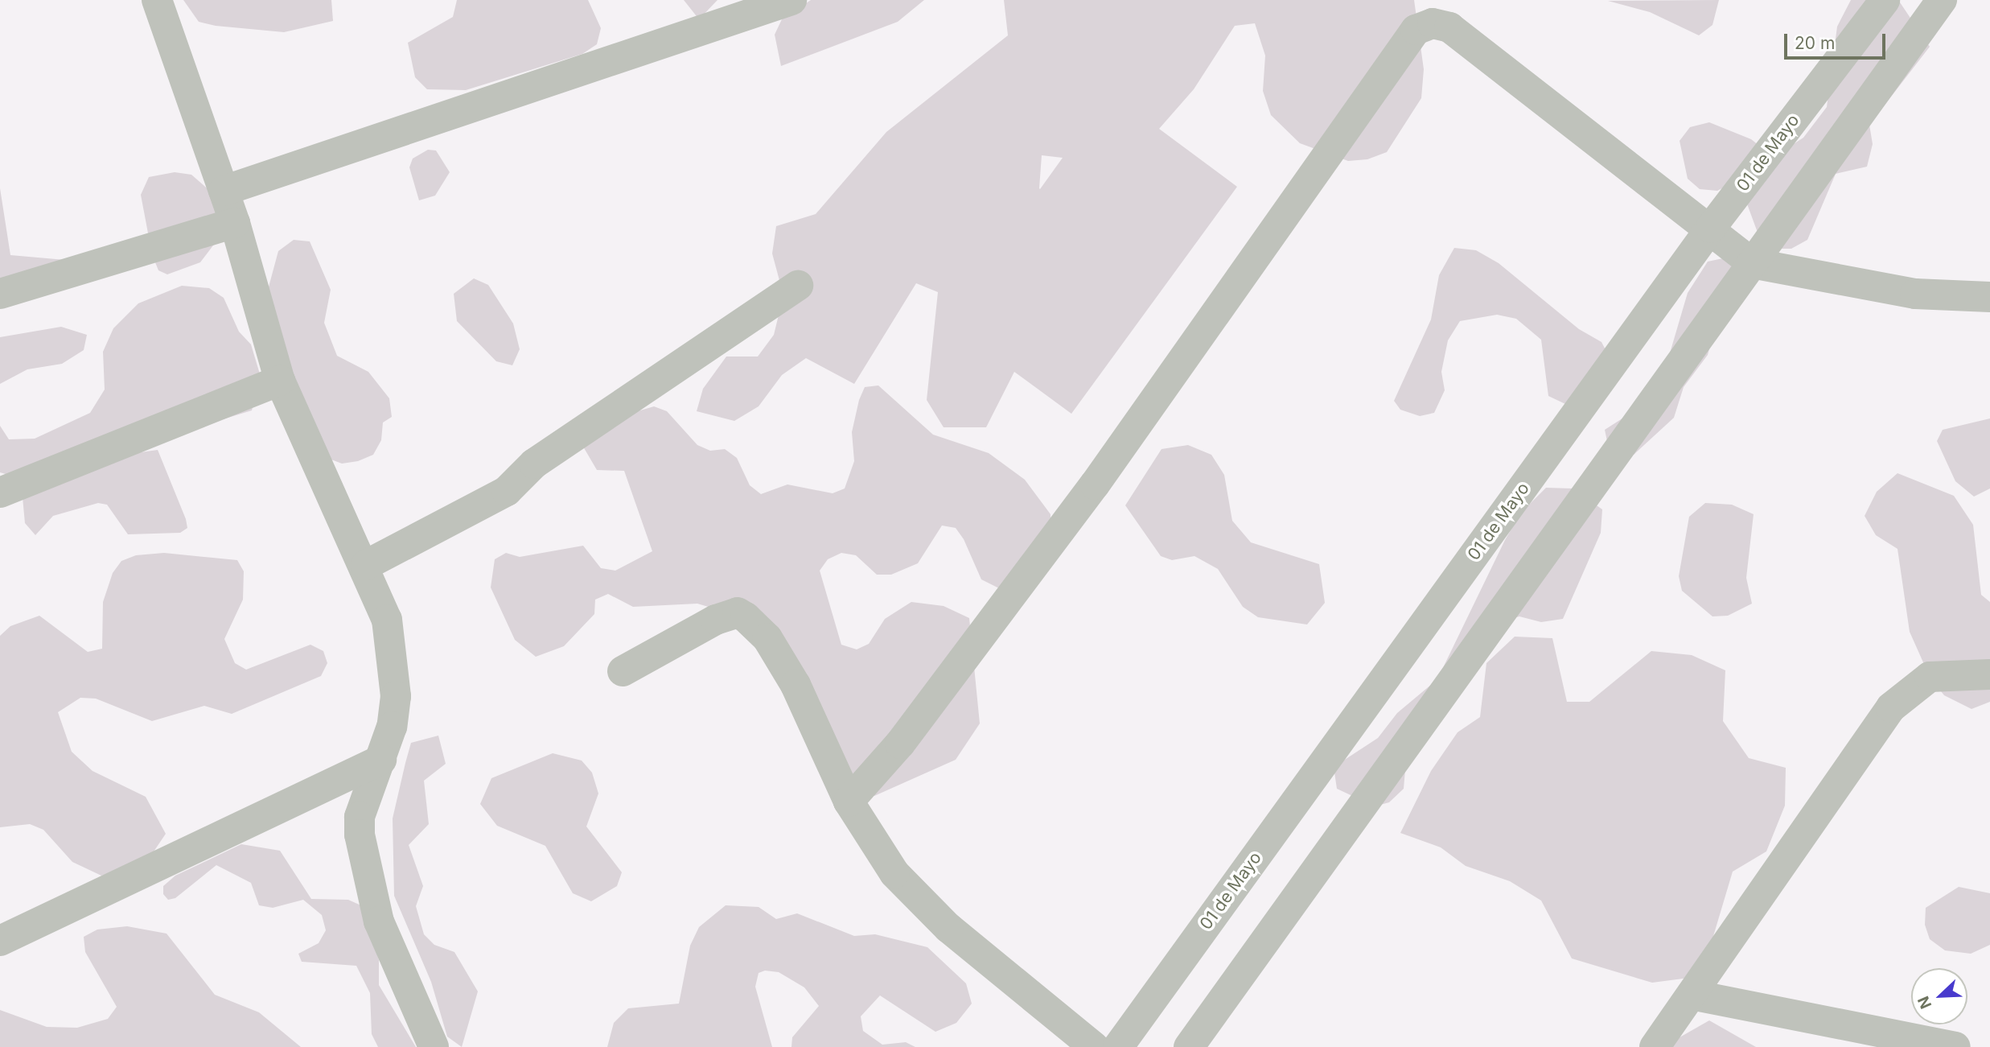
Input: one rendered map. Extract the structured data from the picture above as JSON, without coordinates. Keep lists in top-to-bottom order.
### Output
{
  "streets": {
    "street": ["01 de Mayo"]
  },
  "scale_bar": "20 m",
  "north": "bottom left"
}
